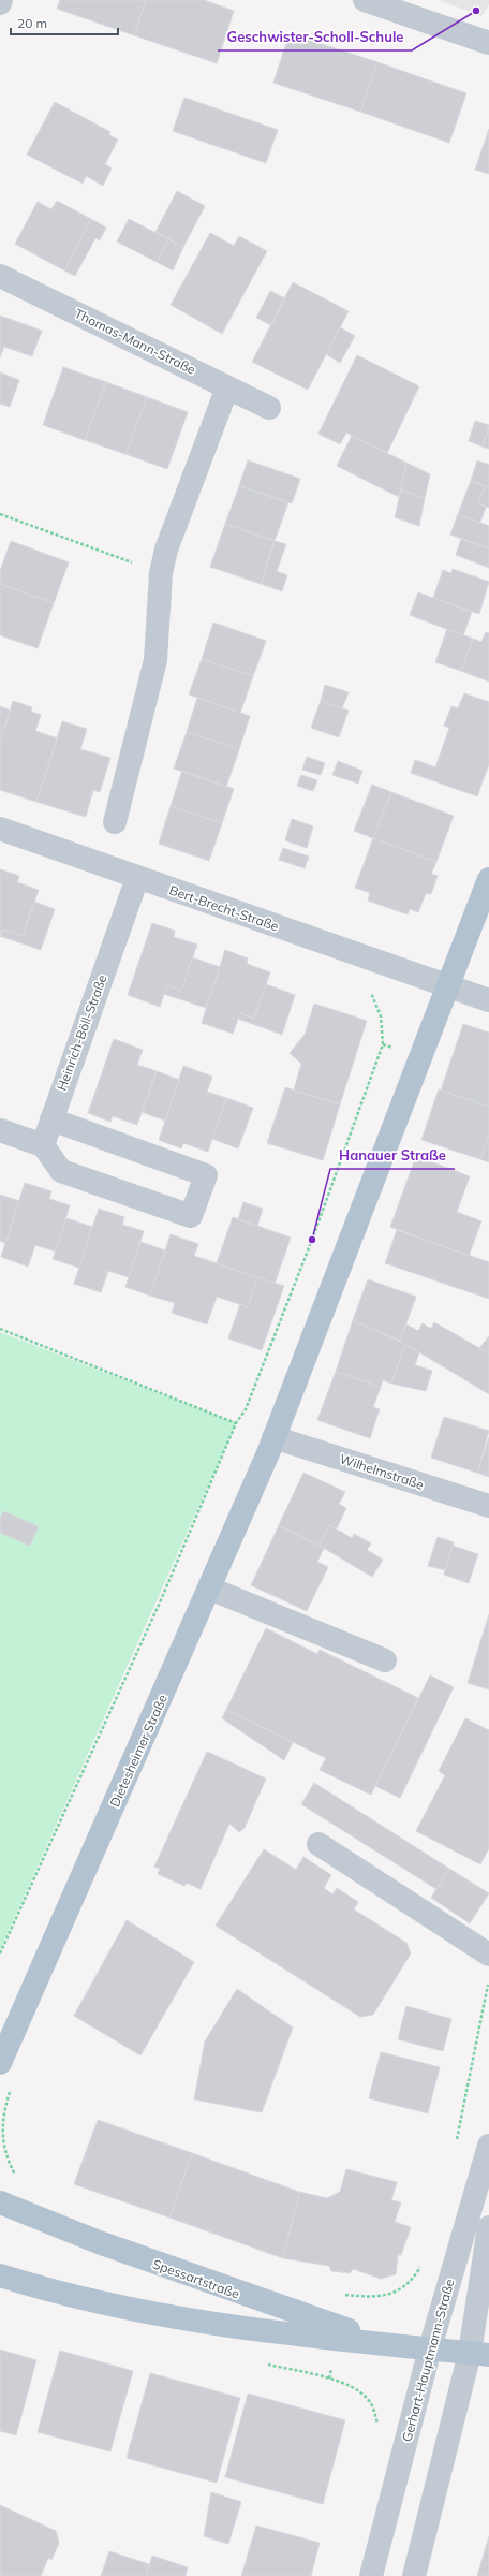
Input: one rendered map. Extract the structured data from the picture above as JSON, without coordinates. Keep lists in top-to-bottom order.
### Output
{
  "streets": {
    "main road": ["Dietesheimer Straße", "Spessartstraße"],
    "street": [
      "Thomas-Mann-Straße",
      "Bert-Brecht-Straße",
      "Heinrich-Böll-Straße",
      "Wilhelmstraße",
      "Gerhart-Hauptmann-Straße"
    ]
  },
  "crossings": [
    ["Bert-Brecht-Straße", "Heinrich-Böll-Straße"],
    ["Bert-Brecht-Straße", "Dietesheimer Straße"],
    ["Wilhelmstraße", "Dietesheimer Straße"],
    ["Spessartstraße", "Gerhart-Hauptmann-Straße"]
  ],
  "places": ["Geschwister-Scholl-Schule", "Hanauer Straße"],
  "scale_bar": "20 m"
}
